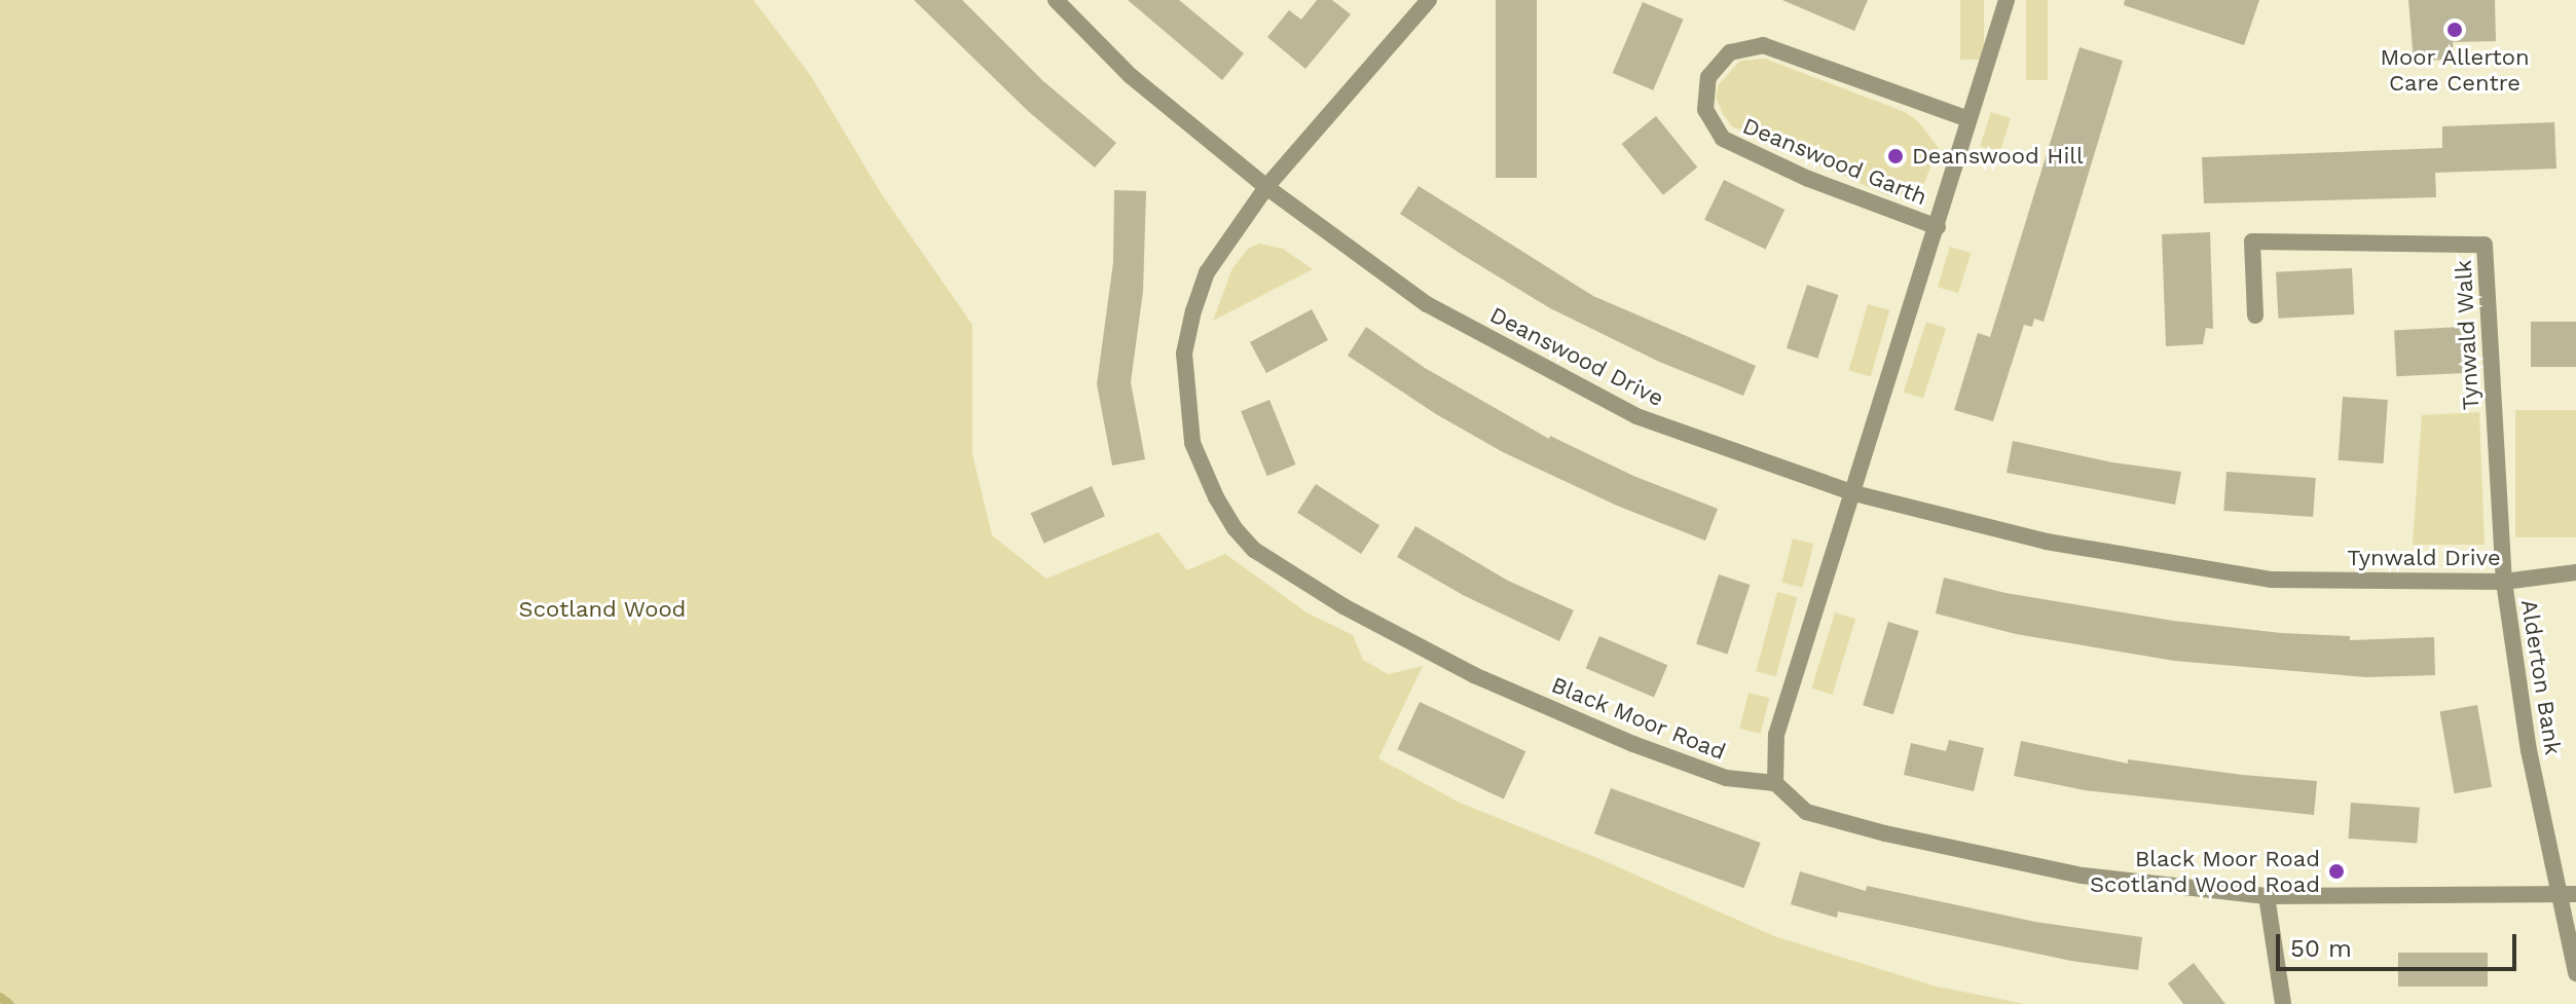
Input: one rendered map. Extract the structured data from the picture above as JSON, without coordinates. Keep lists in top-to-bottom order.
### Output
{
  "streets": {
    "street": [
      "Deanswood Garth",
      "Tynwald Walk",
      "Deanswood Drive",
      "Tynwald Drive",
      "Alderton Bank",
      "Black Moor Road"
    ]
  },
  "crossings": [
    ["Tynwald Walk", "Tynwald Drive"],
    ["Tynwald Walk", "Alderton Bank"],
    ["Deanswood Drive", "Tynwald Drive"],
    ["Deanswood Drive", "Black Moor Road"],
    ["Tynwald Drive", "Alderton Bank"]
  ],
  "parks": ["Scotland Wood"],
  "places": ["Moor Allerton Care Centre", "Deanswood Hill", "Black Moor Road Scotland Wood Road"],
  "scale_bar": "50 m"
}
